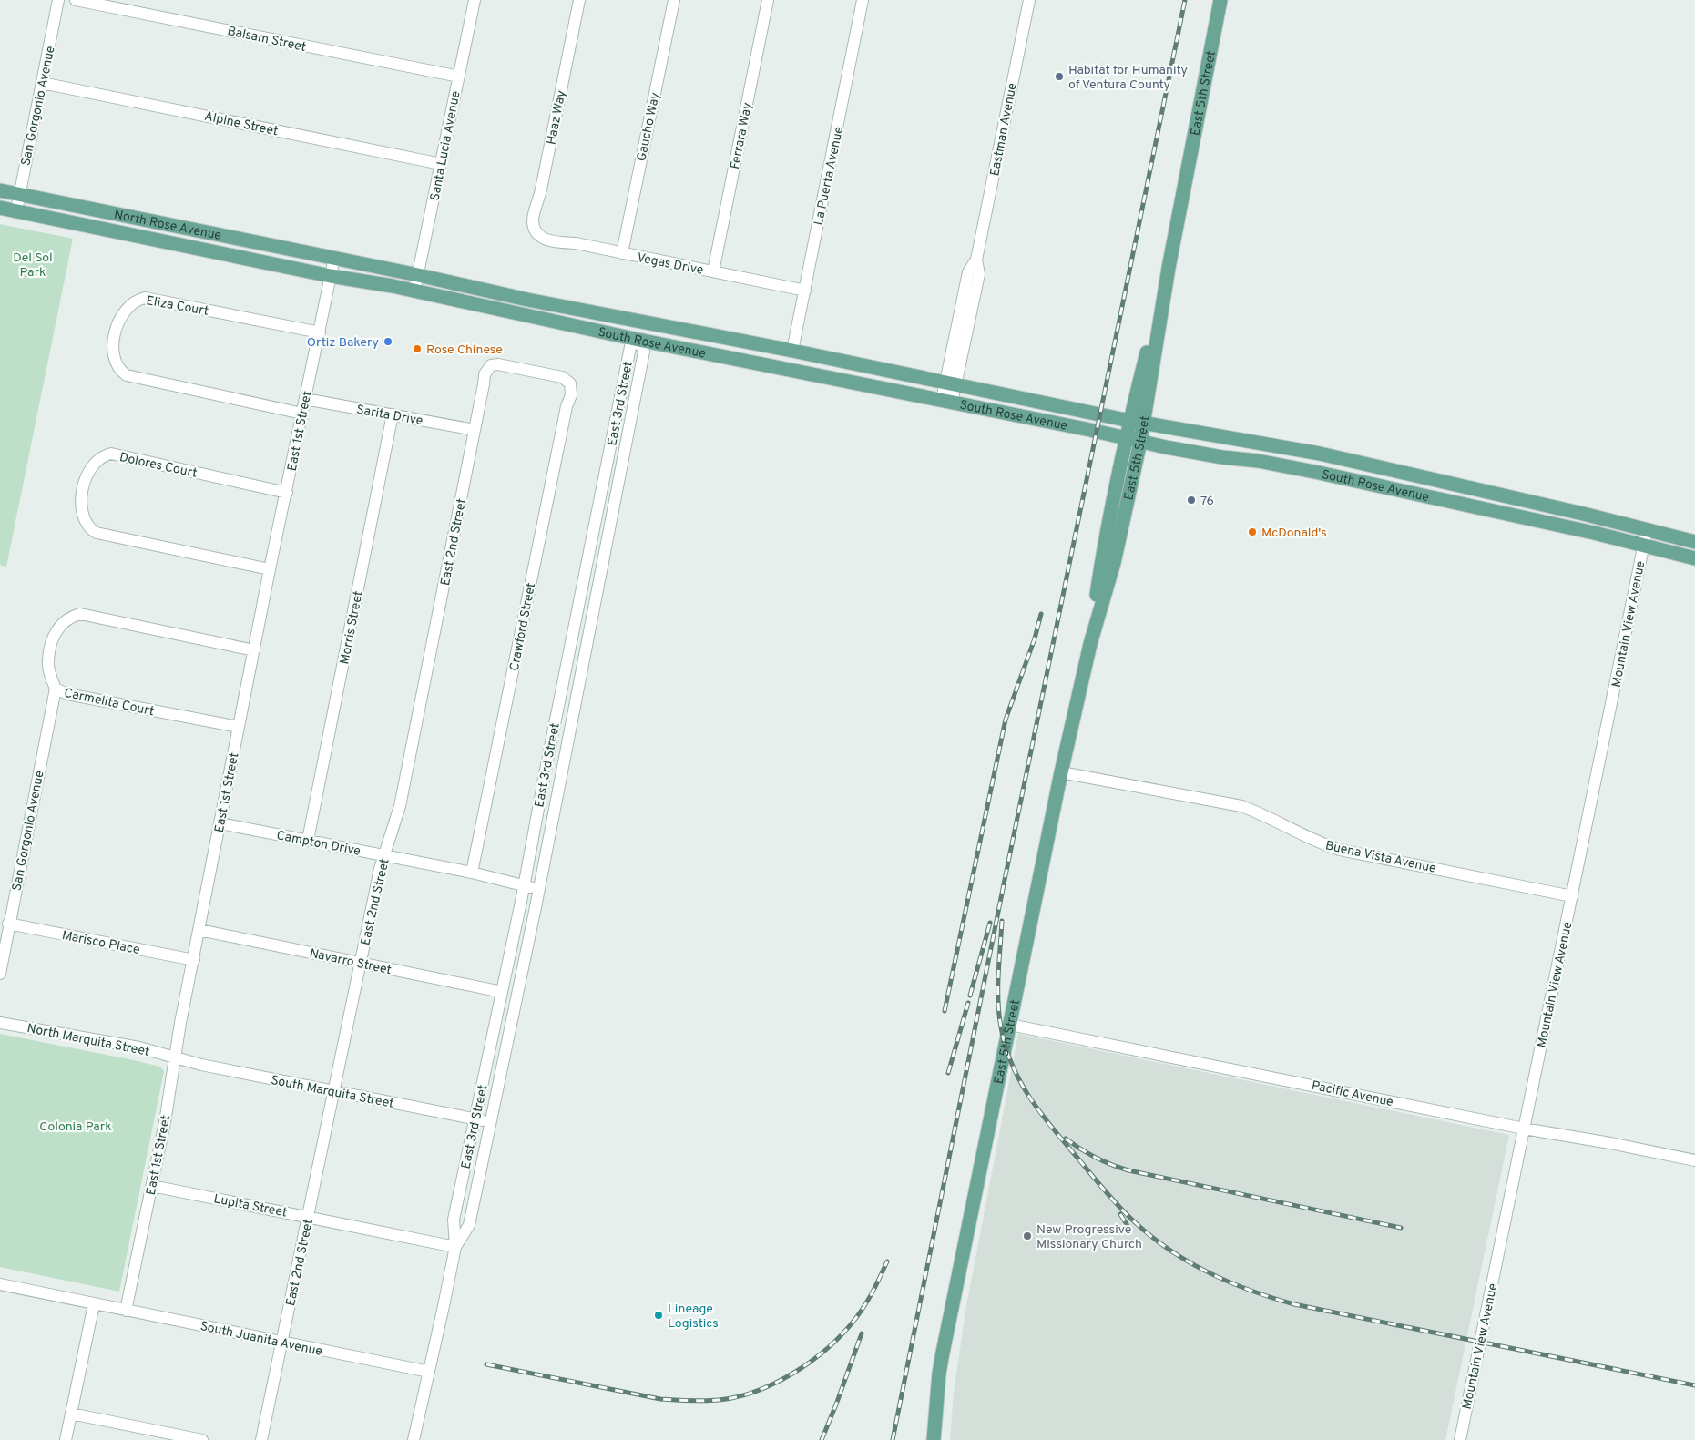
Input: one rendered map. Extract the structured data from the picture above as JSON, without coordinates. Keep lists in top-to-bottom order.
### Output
{
  "streets": {
    "main road": ["East 5th Street", "North Rose Avenue", "South Rose Avenue"],
    "street": [
      "Balsam Street",
      "San Gorgonio Avenue",
      "Haaz Way",
      "Alpine Street",
      "Gaucho Way",
      "Eastman Avenue",
      "Ferrara Way",
      "Santa Lucia Avenue",
      "La Puerta Avenue",
      "Vegas Drive",
      "Eliza Court",
      "East 3rd Street",
      "Sarita Drive",
      "East 1st Street",
      "Dolores Court",
      "East 2nd Street",
      "Mountain View Avenue",
      "Crawford Street",
      "Morris Street",
      "Carmelita Court",
      "Campton Drive",
      "Buena Vista Avenue",
      "Marisco Place",
      "Navarro Street",
      "North Marquita Street",
      "South Marquita Street",
      "Pacific Avenue",
      "Lupita Street",
      "South Juanita Avenue"
    ]
  },
  "crossings": [
    ["Balsam Street", "Santa Lucia Avenue"],
    ["East 5th Street", "South Rose Avenue"],
    ["East 5th Street", "Buena Vista Avenue"],
    ["East 5th Street", "Pacific Avenue"],
    ["San Gorgonio Avenue", "Alpine Street"],
    ["San Gorgonio Avenue", "North Rose Avenue"],
    ["San Gorgonio Avenue", "Carmelita Court"],
    ["San Gorgonio Avenue", "Marisco Place"],
    ["Haaz Way", "Vegas Drive"],
    ["Alpine Street", "Santa Lucia Avenue"],
    ["Gaucho Way", "Vegas Drive"],
    ["Eastman Avenue", "South Rose Avenue"],
    ["Ferrara Way", "Vegas Drive"],
    ["Santa Lucia Avenue", "South Rose Avenue"],
    ["La Puerta Avenue", "Vegas Drive"],
    ["La Puerta Avenue", "South Rose Avenue"],
    ["North Rose Avenue", "South Rose Avenue"],
    ["North Rose Avenue", "East 1st Street"],
    ["Eliza Court", "East 1st Street"],
    ["South Rose Avenue", "East 3rd Street"],
    ["South Rose Avenue", "East 1st Street"],
    ["South Rose Avenue", "Mountain View Avenue"],
    ["East 3rd Street", "Campton Drive"],
    ["East 3rd Street", "Navarro Street"],
    ["East 3rd Street", "South Marquita Street"],
    ["East 3rd Street", "Lupita Street"],
    ["East 3rd Street", "South Juanita Avenue"],
    ["Sarita Drive", "East 1st Street"],
    ["Sarita Drive", "East 2nd Street"],
    ["Sarita Drive", "Morris Street"],
    ["East 1st Street", "Dolores Court"],
    ["East 1st Street", "Carmelita Court"],
    ["East 1st Street", "Campton Drive"],
    ["East 1st Street", "Marisco Place"],
    ["East 1st Street", "Navarro Street"],
    ["East 1st Street", "North Marquita Street"],
    ["East 1st Street", "South Marquita Street"],
    ["East 1st Street", "Lupita Street"],
    ["East 1st Street", "South Juanita Avenue"],
    ["East 2nd Street", "Crawford Street"],
    ["East 2nd Street", "Campton Drive"],
    ["East 2nd Street", "Navarro Street"],
    ["East 2nd Street", "South Marquita Street"],
    ["East 2nd Street", "Lupita Street"],
    ["East 2nd Street", "South Juanita Avenue"],
    ["Mountain View Avenue", "Buena Vista Avenue"],
    ["Mountain View Avenue", "Pacific Avenue"],
    ["Crawford Street", "Campton Drive"],
    ["Morris Street", "Campton Drive"],
    ["North Marquita Street", "South Marquita Street"]
  ],
  "parks": ["Del Sol Park", "Colonia Park"],
  "places": [
    "Habitat for Humanity of Ventura County",
    "Ortiz Bakery",
    "Rose Chinese",
    "76",
    "McDonald's",
    "New Progressive Missionary Church",
    "Lineage Logistics"
  ]
}
